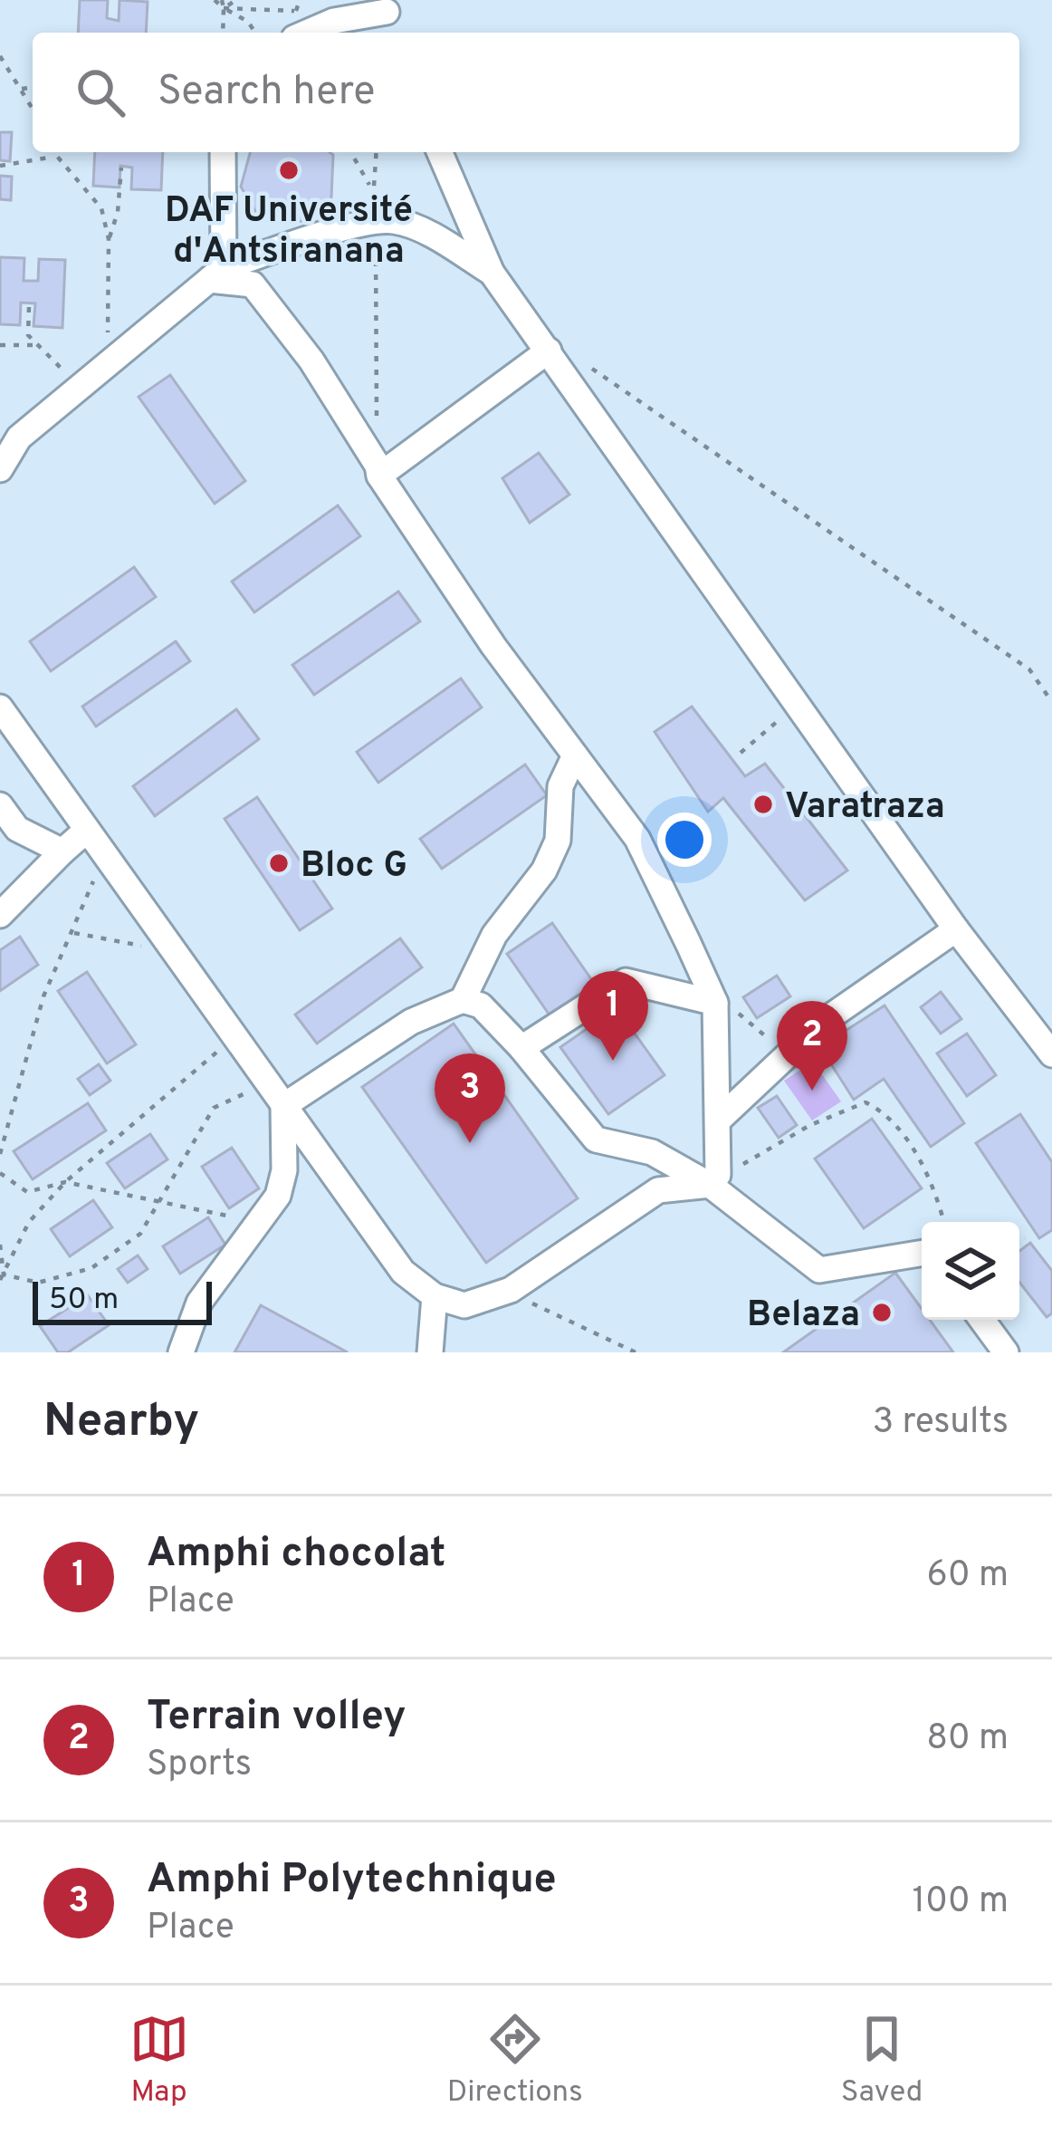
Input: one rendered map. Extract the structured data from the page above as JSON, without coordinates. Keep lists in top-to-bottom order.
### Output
{
  "places": [
    "DAF Université d'Antsiranana",
    "Varatraza",
    "Bloc G",
    "Belaza"
  ],
  "scale_bar": "50 m",
  "page": {
    "search": "Search here",
    "pins": ["1", "2", "3"],
    "scale": "50 m",
    "heading": ["Nearby", "3 results"],
    "list": [
      {
        "mark": "1",
        "name": "Amphi chocolat",
        "note": "Place",
        "value": "60 m"
      },
      {
        "mark": "2",
        "name": "Terrain volley",
        "note": "Sports",
        "value": "80 m"
      },
      {
        "mark": "3",
        "name": "Amphi Polytechnique",
        "note": "Place",
        "value": "100 m"
      }
    ],
    "nav": ["Map", "Directions", "Saved"]
  }
}
